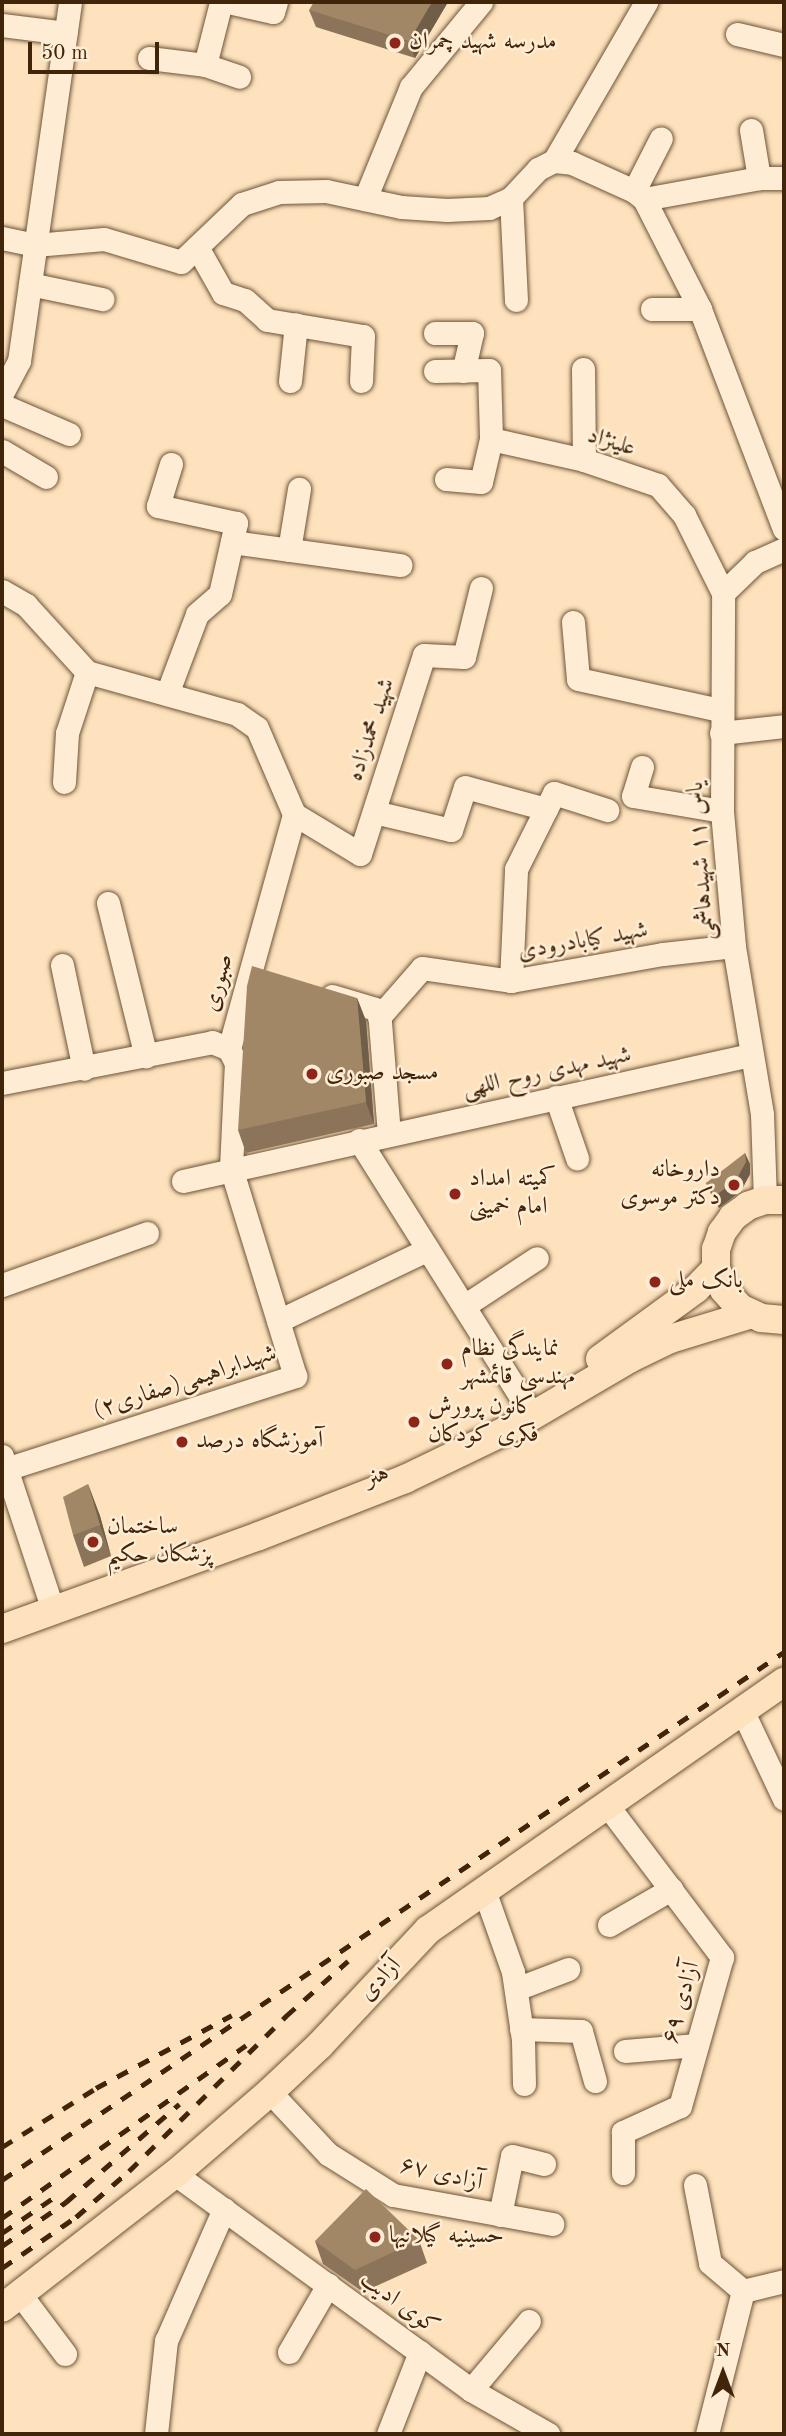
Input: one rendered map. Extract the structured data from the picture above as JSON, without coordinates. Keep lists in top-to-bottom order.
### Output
{
  "streets": {
    "main road": ["هنر", "آزادی"],
    "street": [
      "علینژاد",
      "شهید محمدزاده",
      "یاس ۱۱ شهیدهاشمی",
      "شهید کیابادرودی",
      "صبوری",
      "شهید مهدی روح اللهی",
      "شهیدابراهیمی(صفاری۲)",
      "آزادی ۶۹",
      "آزادی ۶۷",
      "کوی ادیب"
    ]
  },
  "crossings": [
    ["علینژاد", "یاس ۱۱ شهیدهاشمی"],
    ["شهید محمدزاده", "صبوری"],
    ["یاس ۱۱ شهیدهاشمی", "شهید کیابادرودی"],
    ["یاس ۱۱ شهیدهاشمی", "شهید مهدی روح اللهی"],
    ["صبوری", "شهید مهدی روح اللهی"],
    ["صبوری", "شهیدابراهیمی(صفاری۲)"],
    ["شهید مهدی روح اللهی", "شهیدابراهیمی(صفاری۲)"],
    ["آزادی", "آزادی ۶۹"],
    ["آزادی", "آزادی ۶۷"],
    ["آزادی", "کوی ادیب"]
  ],
  "places": [
    "مدرسه شهید چمران",
    "مسجد صبوری",
    "داروخانه دکتر موسوی",
    "کمیته امداد امام خمینی",
    "بانک ملی",
    "نمایندگی نظام مهندسی قائمشهر",
    "کانون پرورش فکری کودکان",
    "آموزشگاه درصد",
    "ساختمان پزشکان حکیم",
    "حسینیه گیلانیها"
  ],
  "scale_bar": "50 m",
  "north": "top"
}
